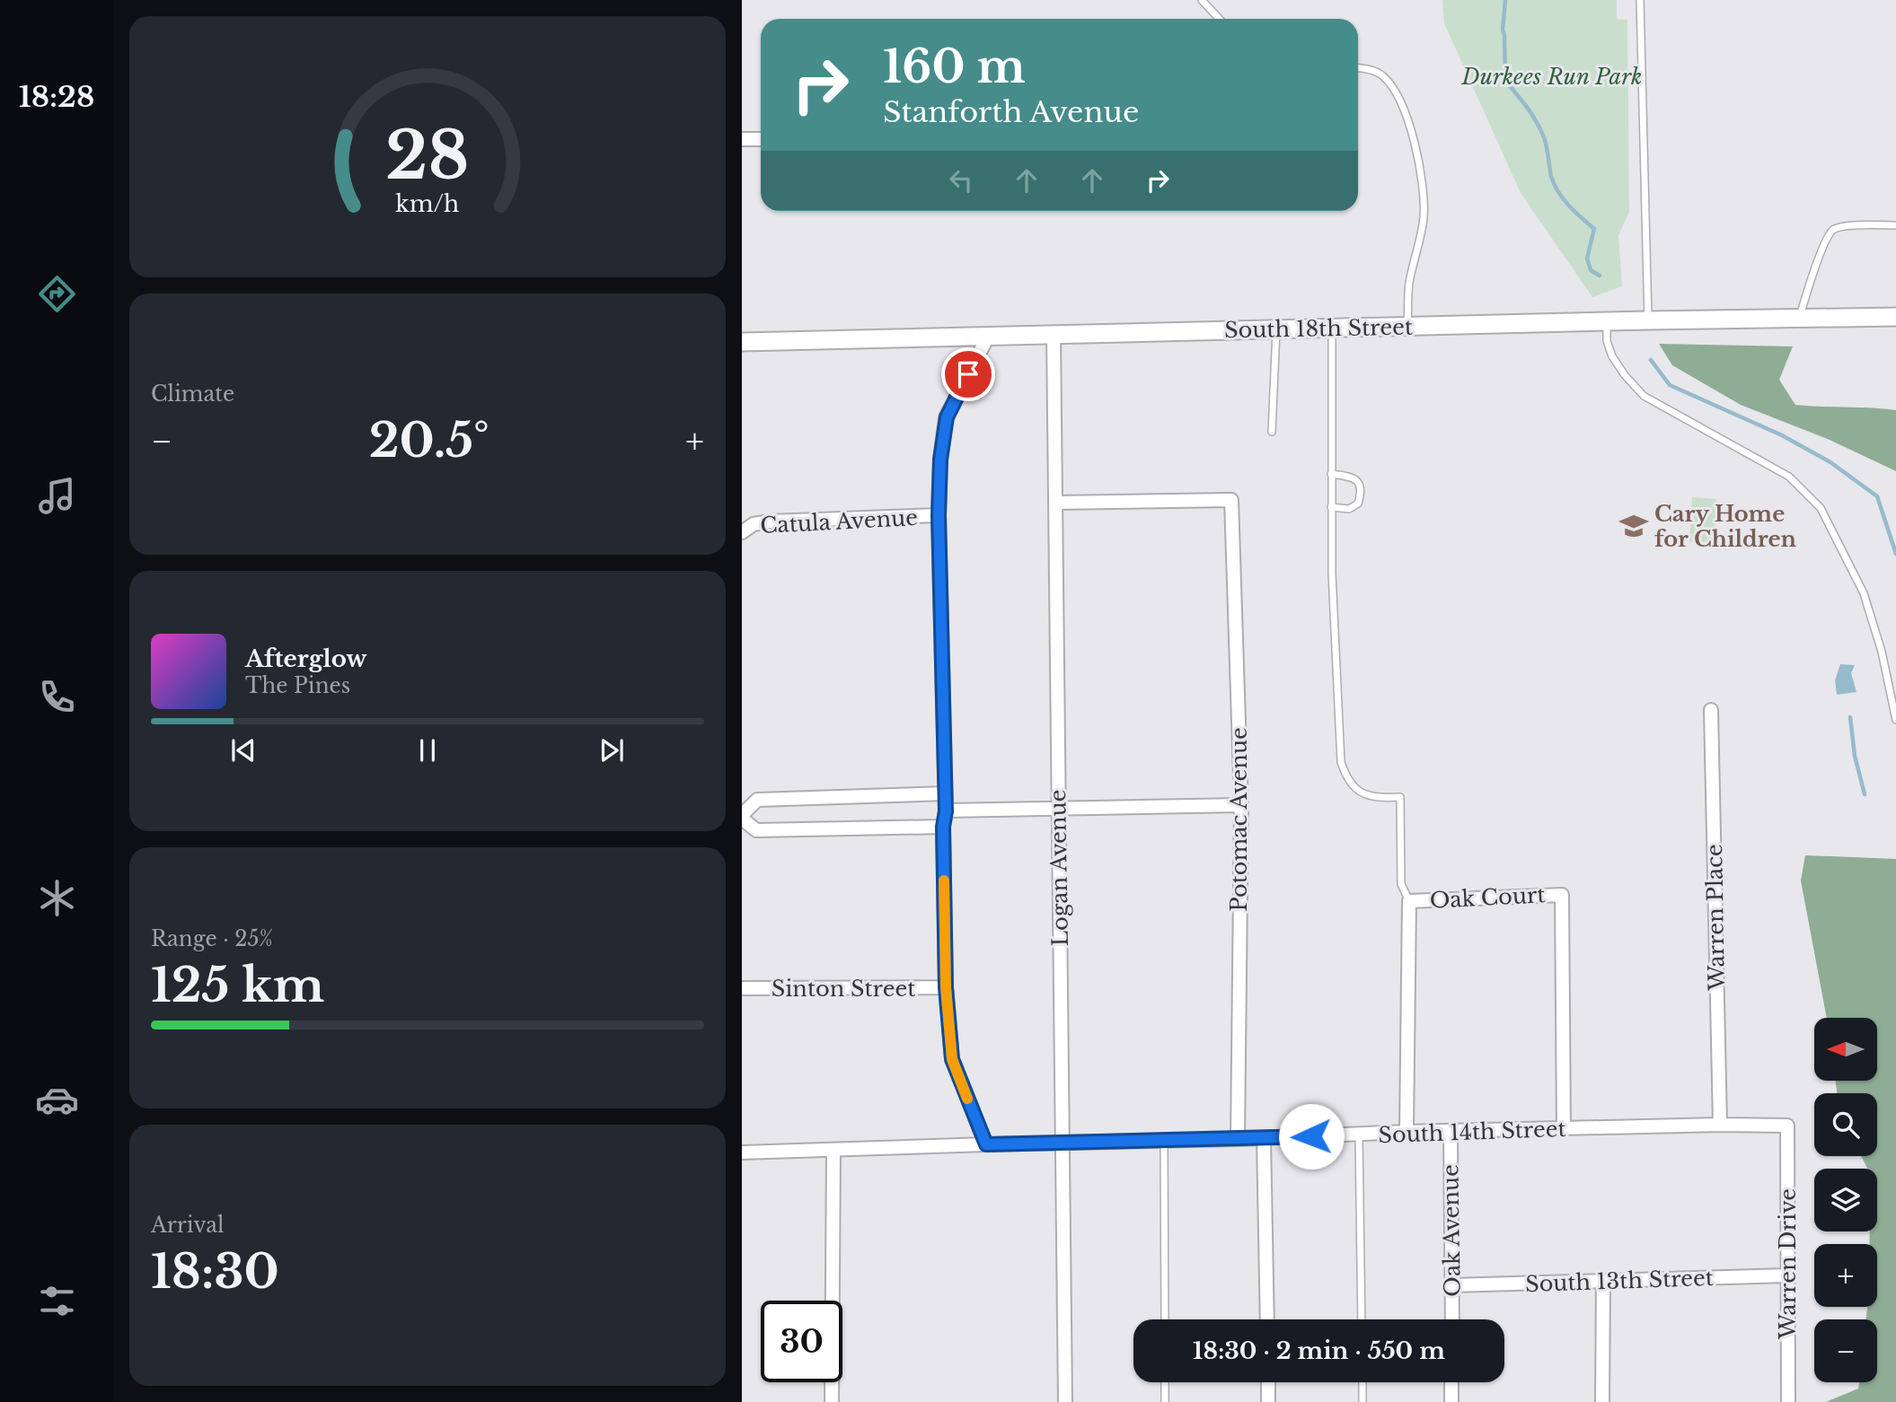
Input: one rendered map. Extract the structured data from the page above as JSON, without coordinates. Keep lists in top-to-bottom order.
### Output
{
  "streets": {
    "main road": ["South 18th Street"],
    "street": [
      "Catula Avenue",
      "Potomac Avenue",
      "Logan Avenue",
      "Oak Court",
      "Warren Place",
      "Sinton Street",
      "South 14th Street",
      "Oak Avenue",
      "Warren Drive",
      "South 13th Street"
    ]
  },
  "crossings": [
    ["South 18th Street", "Logan Avenue"],
    ["Potomac Avenue", "Logan Avenue"],
    ["Potomac Avenue", "South 14th Street"],
    ["Logan Avenue", "South 14th Street"],
    ["Oak Court", "South 14th Street"],
    ["Warren Place", "South 14th Street"],
    ["South 14th Street", "Oak Avenue"],
    ["South 14th Street", "Warren Drive"],
    ["Oak Avenue", "South 13th Street"],
    ["Warren Drive", "South 13th Street"]
  ],
  "parks": ["Durkees Run Park"],
  "places": {
    "school or university": ["Cary Home for Children"]
  },
  "north": "left",
  "page": {
    "tabs": "18:28",
    "turn": ["160 m", "Stanforth Avenue"],
    "tile": [
      "Climate",
      ["Range · 25%", "125 km"],
      ["Arrival", "18:30"]
    ],
    "heat": ["−", "20.5°", "+"],
    "song": ["Afterglow", "The Pines"],
    "map_buttons": ["+", "−"],
    "limit": "30",
    "trip": "18:30 · 2 min · 550 m",
    "gauge": ["28", "km/h"]
  }
}
